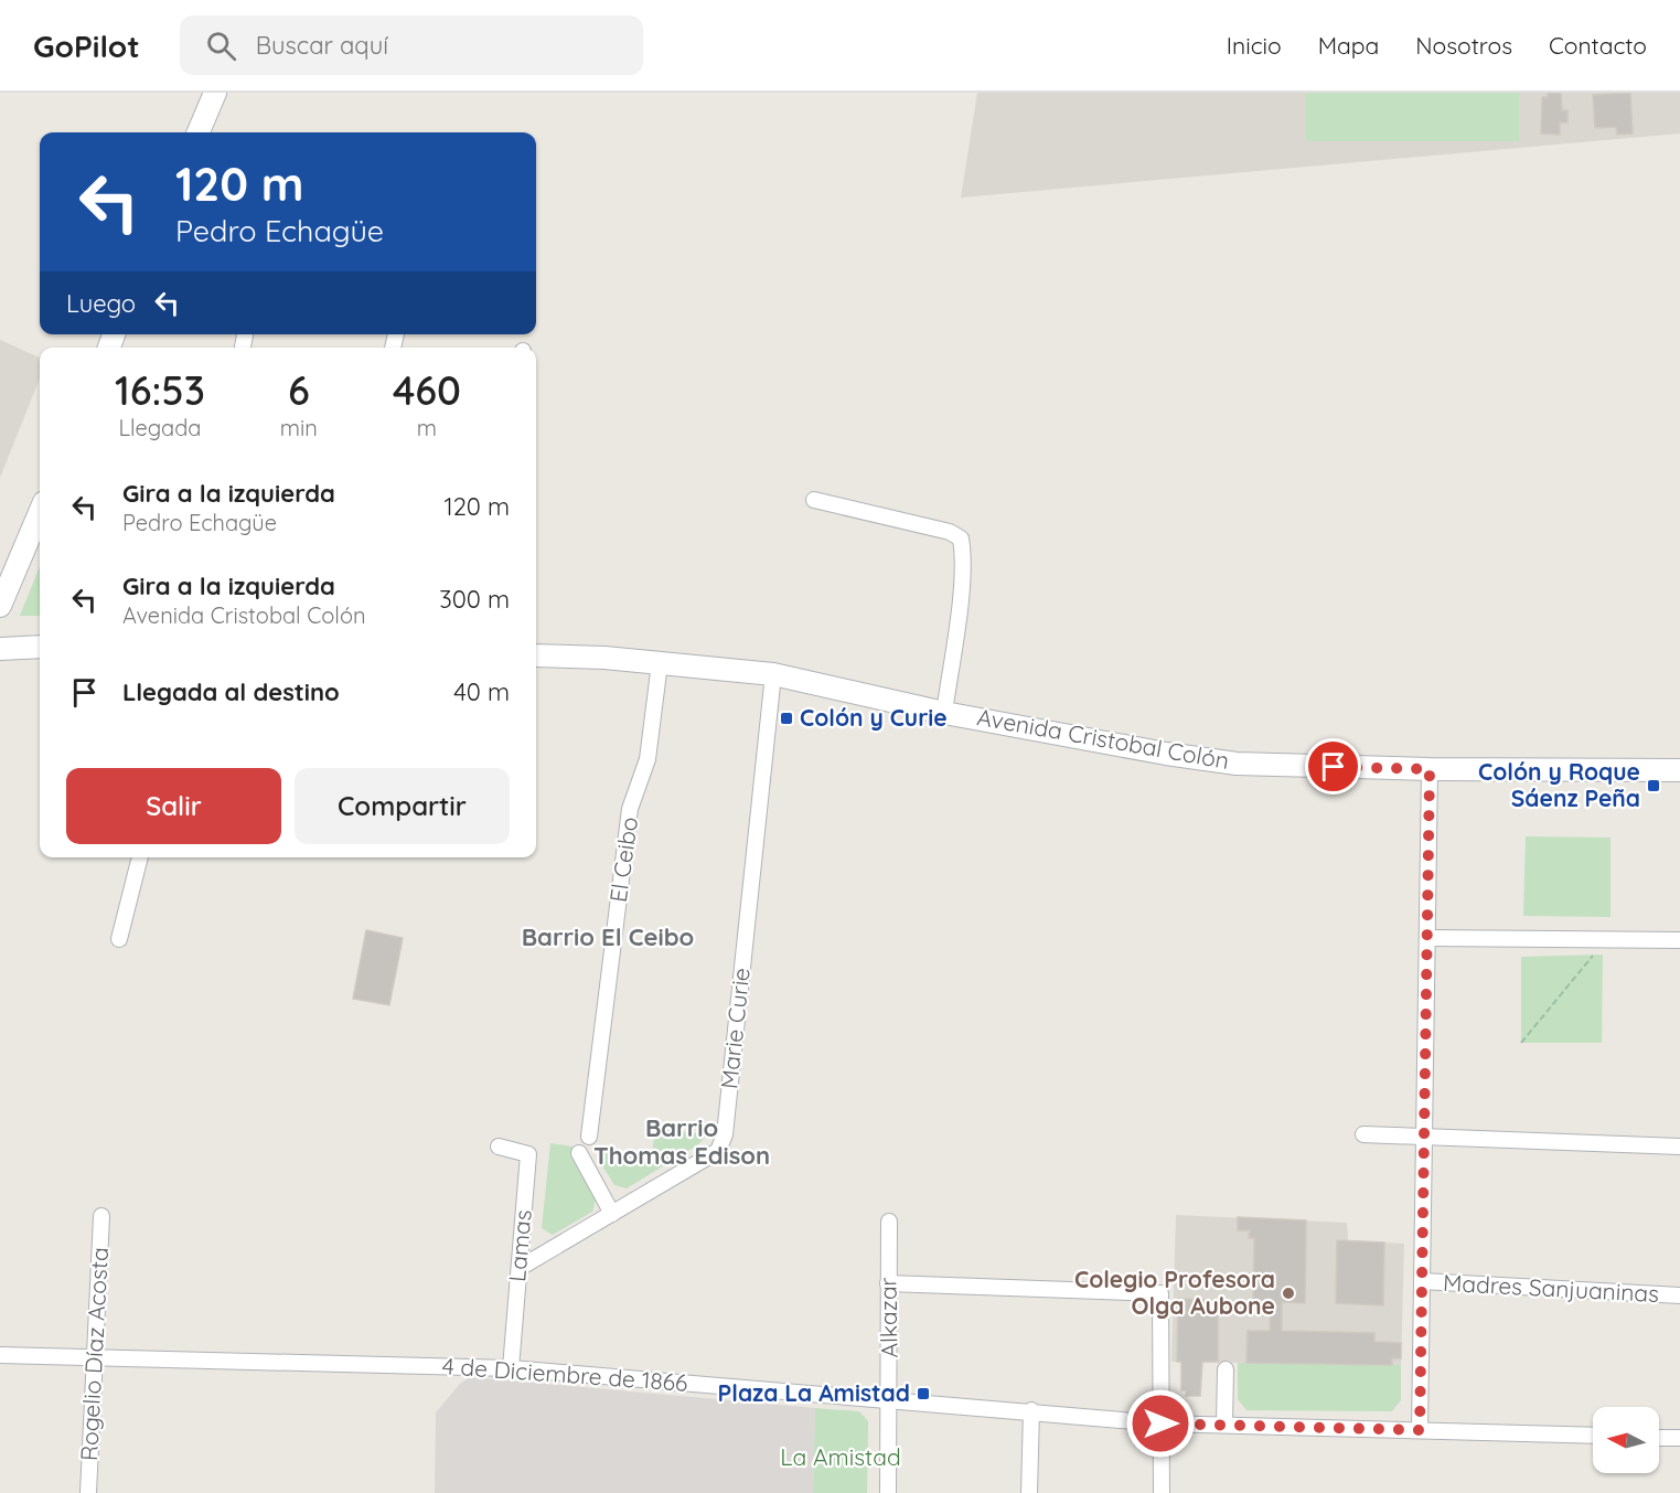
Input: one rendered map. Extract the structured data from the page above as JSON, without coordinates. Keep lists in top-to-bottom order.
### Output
{
  "streets": {
    "main road": ["Avenida Cristobal Colón"],
    "street": [
      "El Ceibo",
      "Marie Curie",
      "Lamas",
      "Madres Sanjuaninas",
      "Alkazar",
      "Rogelio Díaz Acosta",
      "4 de Diciembre de 1866"
    ]
  },
  "crossings": [
    ["Avenida Cristobal Colón", "El Ceibo"],
    ["Avenida Cristobal Colón", "Marie Curie"],
    ["Marie Curie", "Lamas"],
    ["Lamas", "4 de Diciembre de 1866"],
    ["Alkazar", "4 de Diciembre de 1866"],
    ["Rogelio Díaz Acosta", "4 de Diciembre de 1866"]
  ],
  "districts": ["Barrio El Ceibo", "Barrio Thomas Edison"],
  "parks": ["La Amistad"],
  "places": {
    "transit": ["Colón y Curie", "Colón y Roque Sáenz Peña", "Plaza La Amistad"],
    "other": ["Colegio Profesora Olga Aubone"]
  },
  "north": "left",
  "page": {
    "header": "GoPilot",
    "search": "Buscar aquí",
    "nav": [
      "Inicio",
      "Mapa",
      "Nosotros",
      "Contacto"
    ],
    "turn": ["120 m", "Pedro Echagüe"],
    "then": "Luego",
    "eta": [
      "16:53",
      "Llegada",
      "6",
      "min",
      "460",
      "m"
    ],
    "list": [
      {
        "name": "Gira a la izquierda",
        "note": "Pedro Echagüe",
        "value": "120 m"
      },
      {
        "name": "Gira a la izquierda",
        "note": "Avenida Cristobal Colón",
        "value": "300 m"
      },
      {
        "name": "Llegada al destino",
        "value": "40 m"
      }
    ],
    "buttons": ["Salir", "Compartir"]
  }
}
